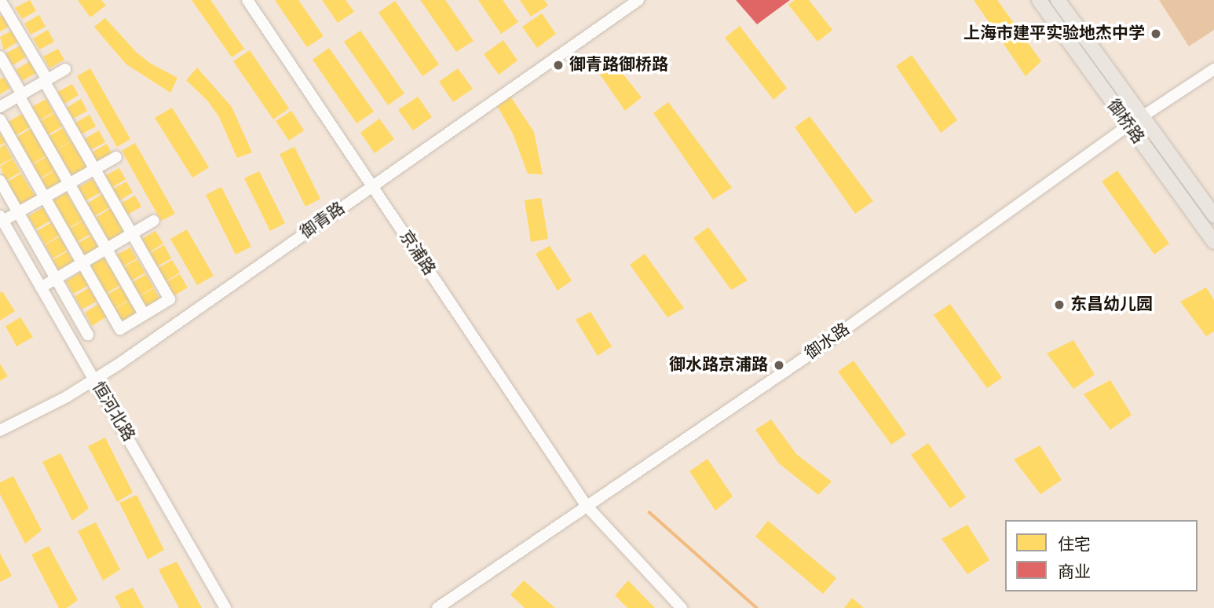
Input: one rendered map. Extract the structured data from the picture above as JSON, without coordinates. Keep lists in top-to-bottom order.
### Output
{
  "streets": {
    "main road": ["御桥路"],
    "street": [
      "御青路",
      "京浦路",
      "御水路",
      "恒河北路"
    ]
  },
  "crossings": [
    ["御桥路", "御水路"],
    ["御青路", "京浦路"],
    ["御青路", "恒河北路"],
    ["京浦路", "御水路"]
  ],
  "places": [
    "上海市建平实验地杰中学",
    "御青路御桥路",
    "东昌幼儿园",
    "御水路京浦路"
  ],
  "legend": ["住宅", "商业"]
}
